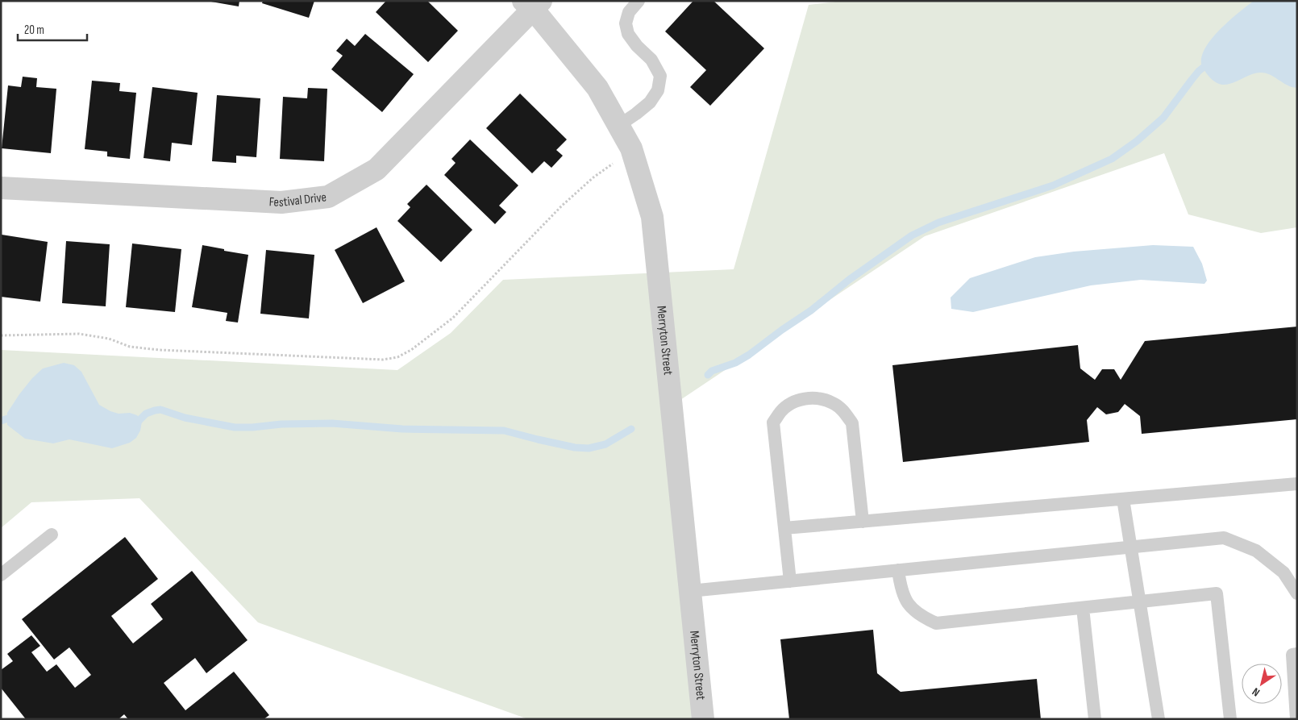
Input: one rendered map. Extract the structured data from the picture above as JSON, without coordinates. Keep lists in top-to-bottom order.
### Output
{
  "streets": {
    "street": ["Festival Drive", "Merryton Street"]
  },
  "crossings": [
    ["Festival Drive", "Merryton Street"]
  ],
  "scale_bar": "20 m",
  "north": "bottom left"
}
